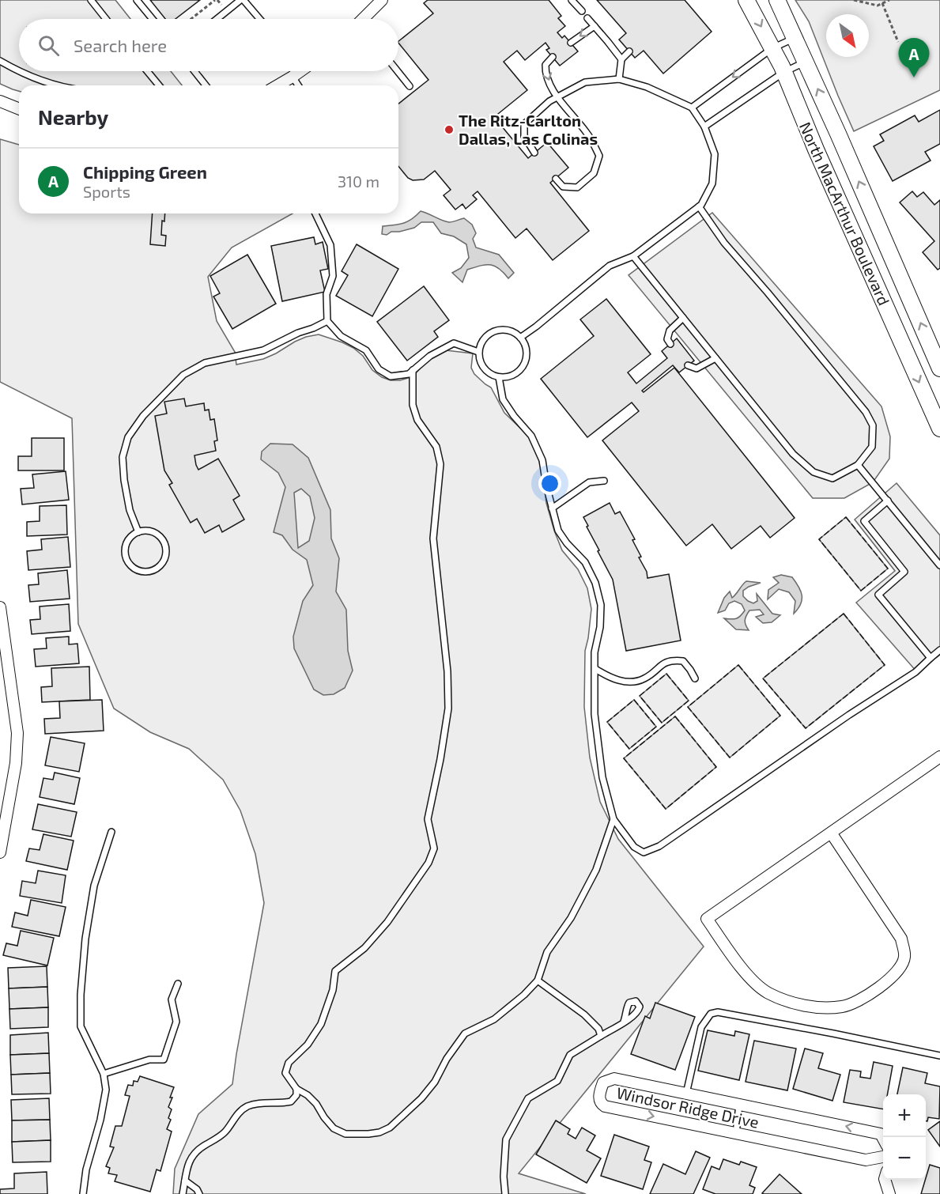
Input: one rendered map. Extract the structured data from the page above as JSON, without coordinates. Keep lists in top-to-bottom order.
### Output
{
  "streets": {
    "main road": ["North MacArthur Boulevard"],
    "street": ["Windsor Ridge Drive"]
  },
  "places": ["The Ritz-Carlton Dallas, Las Colinas"],
  "north": "bottom right",
  "page": {
    "search": "Search here",
    "pins": "A",
    "heading": "Nearby",
    "list": [
      {
        "mark": "A",
        "name": "Chipping Green",
        "note": "Sports",
        "value": "310 m"
      }
    ],
    "map_buttons": ["+", "−"]
  }
}
